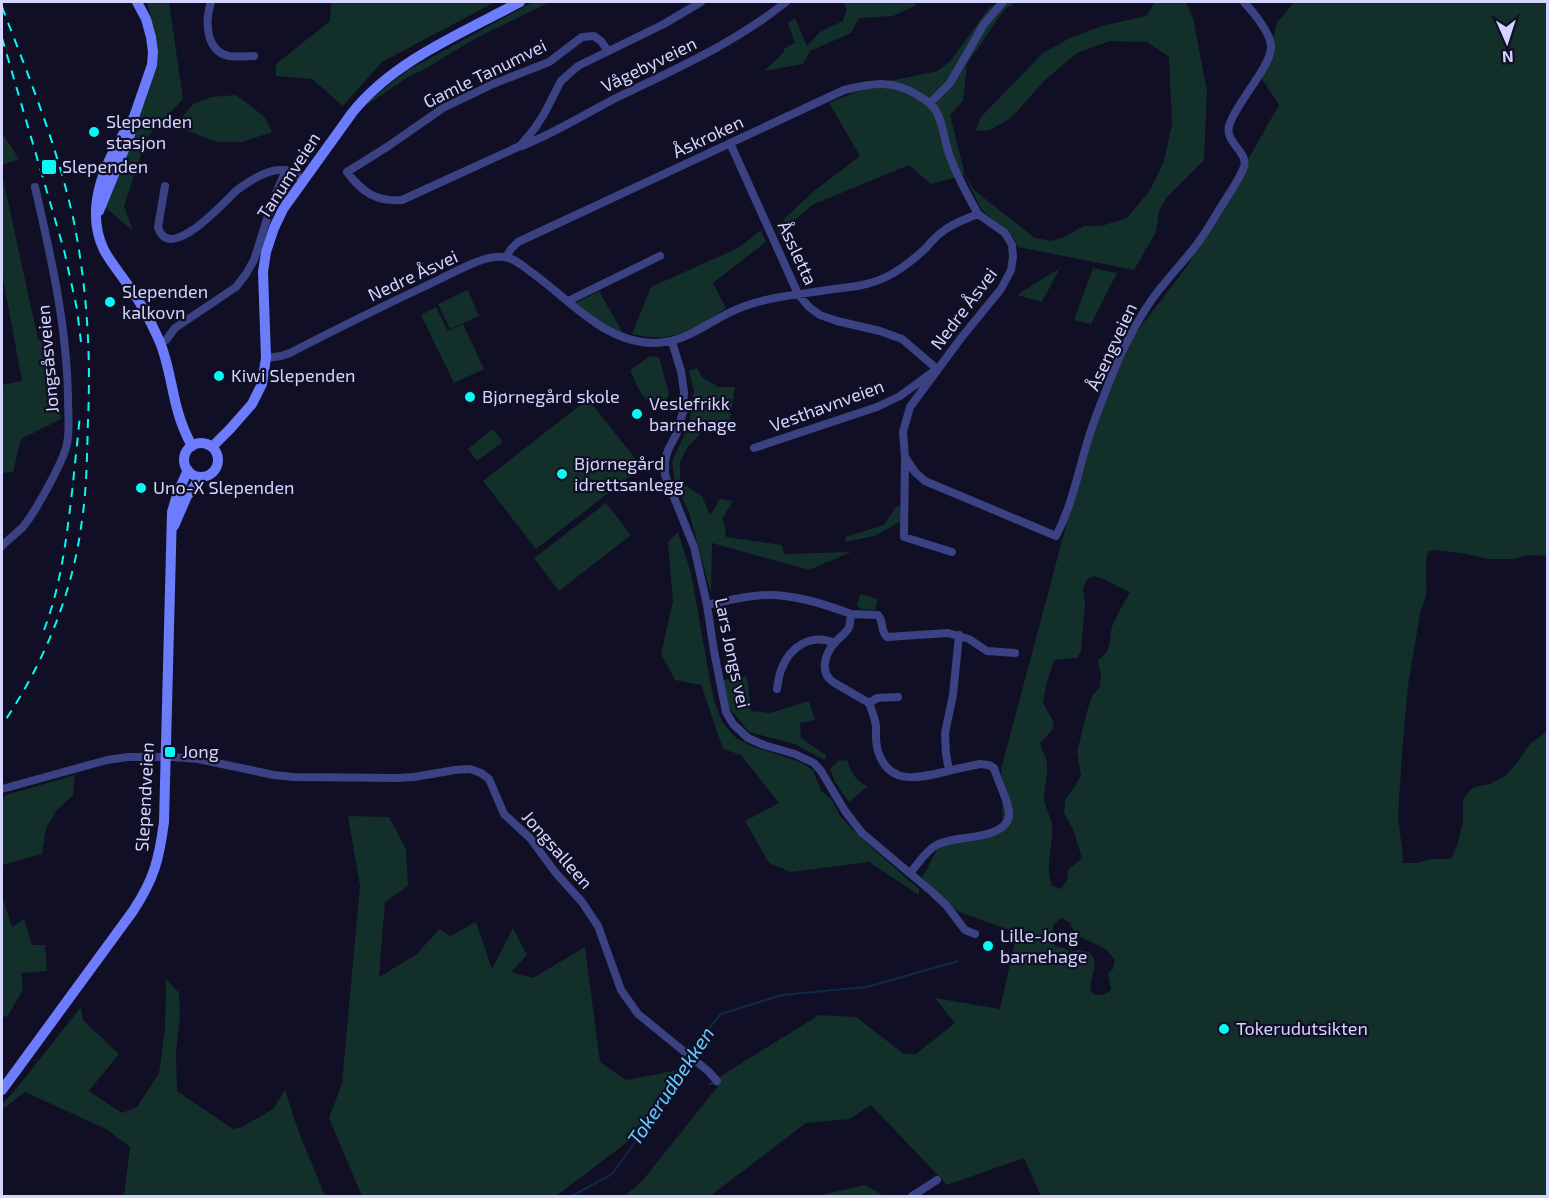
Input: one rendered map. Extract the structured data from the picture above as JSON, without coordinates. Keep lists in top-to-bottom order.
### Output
{
  "streets": {
    "main road": ["Tanumveien", "Slependveien"],
    "street": [
      "Vågebyveien",
      "Gamle Tanumvei",
      "Åskroken",
      "Åssletta",
      "Nedre Åsvei",
      "Åsengveien",
      "Jongsåsveien",
      "Vesthavnveien",
      "Lars Jongs vei",
      "Jongsalleen"
    ]
  },
  "crossings": [
    ["Vågebyveien", "Gamle Tanumvei"],
    ["Åskroken", "Åssletta"],
    ["Åskroken", "Nedre Åsvei"],
    ["Tanumveien", "Nedre Åsvei"],
    ["Tanumveien", "Slependveien"],
    ["Åssletta", "Nedre Åsvei"],
    ["Åssletta", "Vesthavnveien"],
    ["Nedre Åsvei", "Åsengveien"],
    ["Nedre Åsvei", "Vesthavnveien"],
    ["Slependveien", "Jongsalleen"]
  ],
  "water": ["Tokerudbekken"],
  "places": {
    "other": [
      "Slependen stasjon",
      "Slependen kalkovn",
      "Kiwi Slependen",
      "Bjørnegård skole",
      "Veslefrikk barnehage",
      "Bjørnegård idrettsanlegg",
      "Uno-X Slependen",
      "Lille-Jong barnehage",
      "Tokerudutsikten"
    ],
    "transit": ["Slependen", "Jong"]
  },
  "north": "bottom"
}
